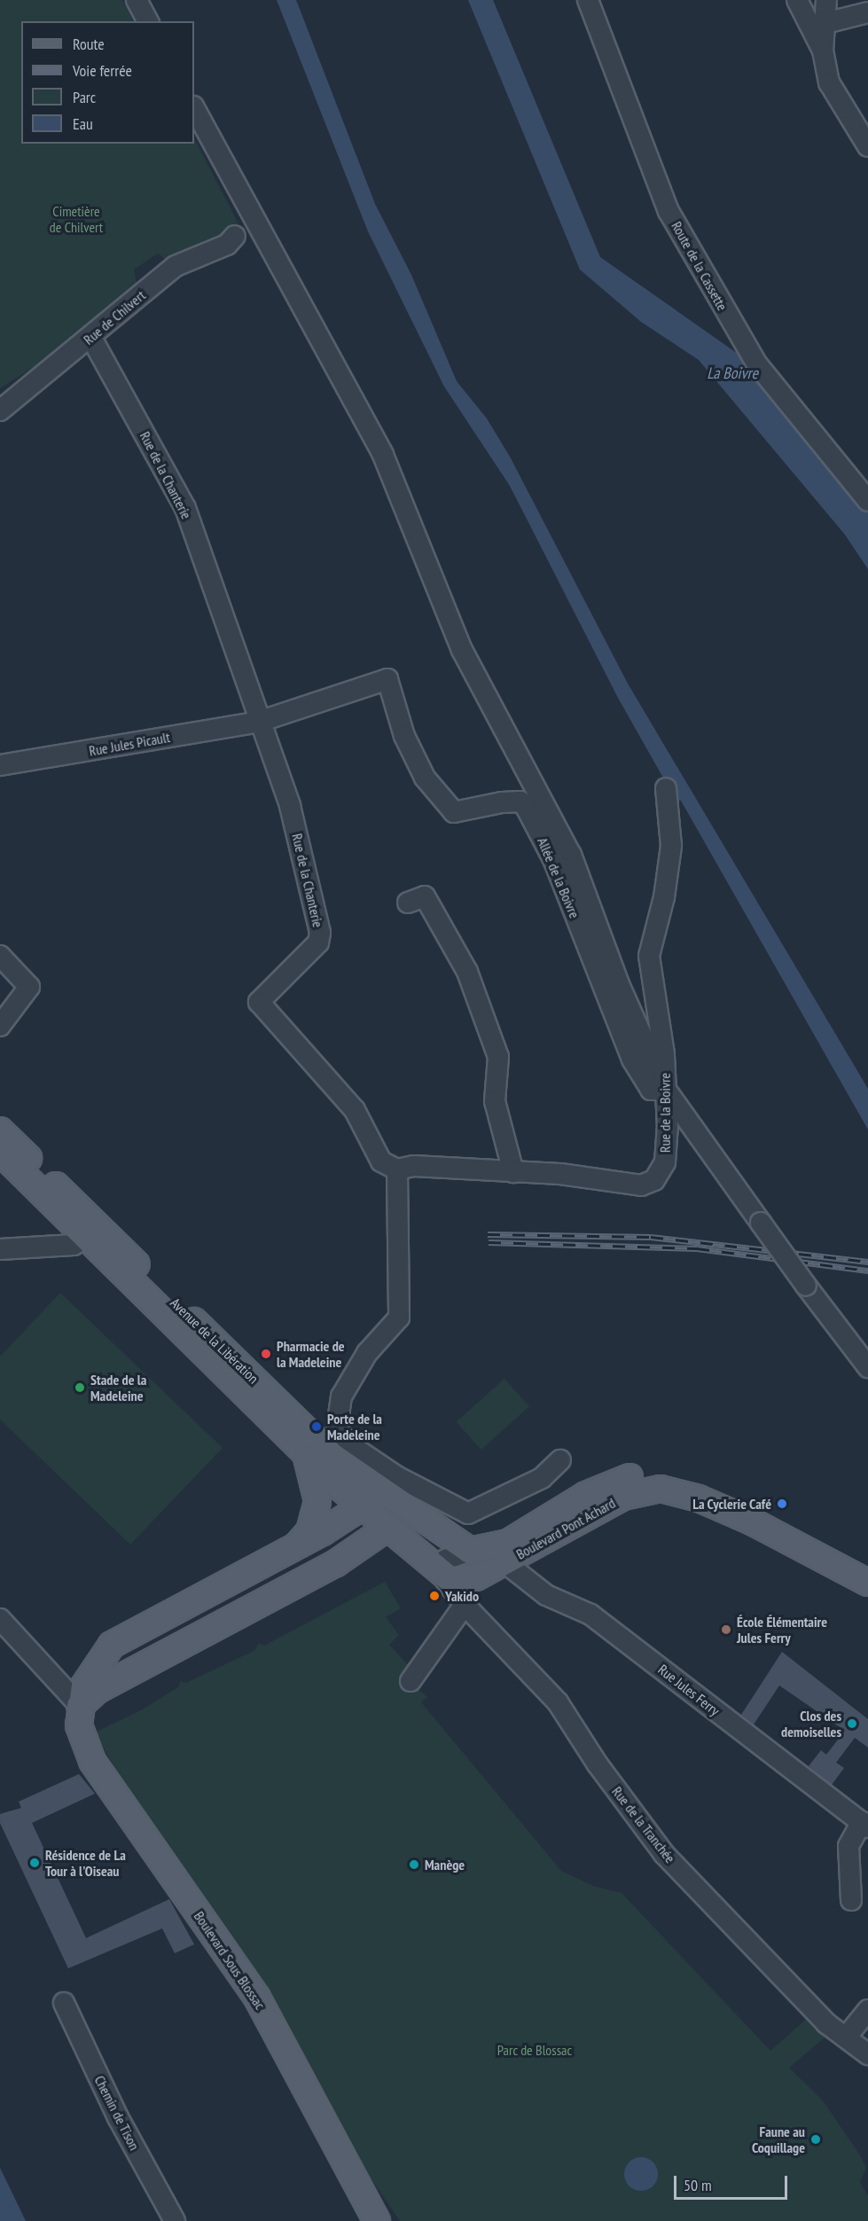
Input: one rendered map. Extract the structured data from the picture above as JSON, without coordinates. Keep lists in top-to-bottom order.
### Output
{
  "streets": {
    "main road": ["Avenue de la Libération", "Boulevard Pont Achard", "Boulevard Sous Blossac"],
    "street": [
      "Route de la Cassette",
      "Rue de Chilvert",
      "Rue de la Chanterie",
      "Rue Jules Picault",
      "Allée de la Boivre",
      "Rue de la Boivre",
      "Rue Jules Ferry",
      "Rue de la Tranchée",
      "Chemin de Tison"
    ]
  },
  "crossings": [
    ["Rue de Chilvert", "Rue de la Chanterie"],
    ["Rue de la Chanterie", "Rue Jules Picault"],
    ["Rue de la Chanterie", "Allée de la Boivre"],
    ["Rue de la Chanterie", "Rue de la Boivre"],
    ["Rue Jules Picault", "Allée de la Boivre"],
    ["Allée de la Boivre", "Rue de la Boivre"],
    ["Avenue de la Libération", "Boulevard Pont Achard"],
    ["Avenue de la Libération", "Boulevard Sous Blossac"],
    ["Boulevard Pont Achard", "Rue Jules Ferry"],
    ["Boulevard Pont Achard", "Rue de la Tranchée"],
    ["Boulevard Pont Achard", "Boulevard Sous Blossac"]
  ],
  "water": ["La Boivre"],
  "parks": ["Cimetière de Chilvert", "Parc de Blossac"],
  "places": [
    "Pharmacie de la Madeleine",
    "Stade de la Madeleine",
    "Porte de la Madeleine",
    "La Cyclerie Café",
    "Yakido",
    "École Élémentaire Jules Ferry",
    "Clos des demoiselles",
    "Résidence de La Tour à l'Oiseau",
    "Manège",
    "Faune au Coquillage"
  ],
  "legend": [
    "Route",
    "Voie ferrée",
    "Parc",
    "Eau"
  ],
  "scale_bar": "50 m"
}
